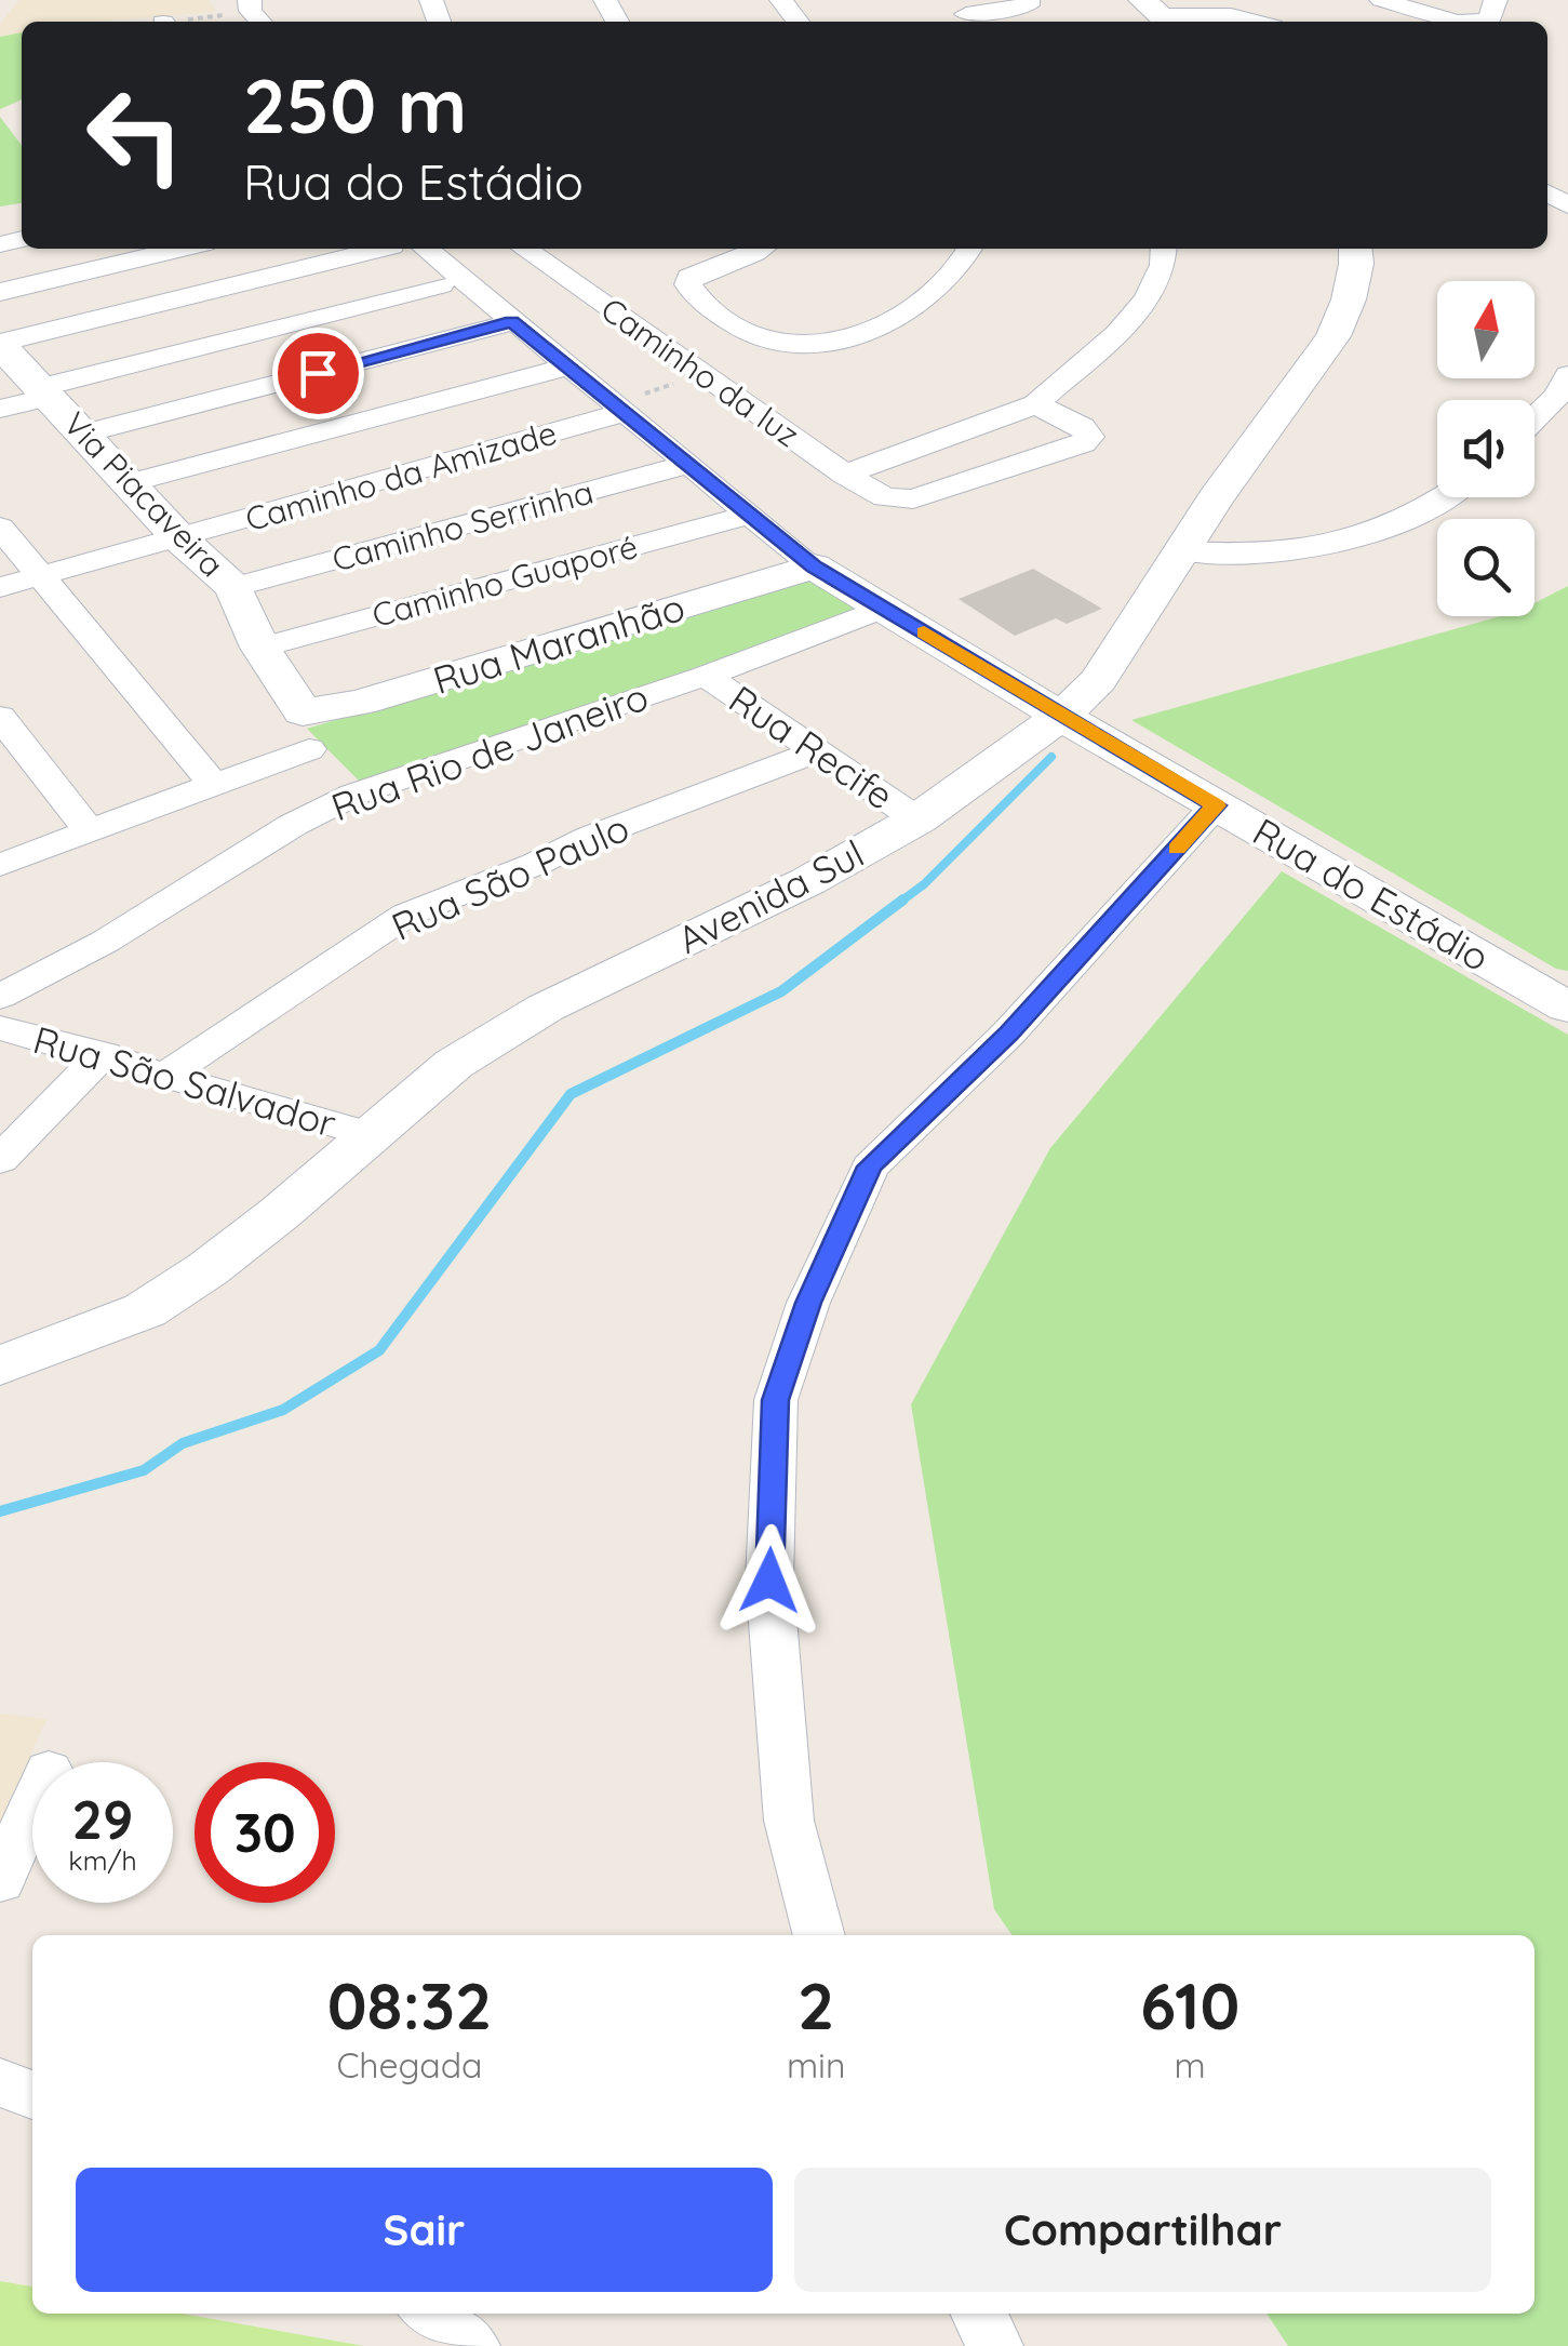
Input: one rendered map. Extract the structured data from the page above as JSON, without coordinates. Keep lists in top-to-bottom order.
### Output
{
  "streets": {
    "street": [
      "Caminho da luz",
      "Caminho da Amizade",
      "Via Piacaveira",
      "Caminho Serrinha",
      "Caminho Guaporé",
      "Rua Maranhão",
      "Rua Recife",
      "Rua Rio de Janeiro",
      "Rua São Paulo",
      "Rua do Estádio",
      "Avenida Sul",
      "Rua São Salvador"
    ]
  },
  "crossings": [
    ["Caminho da Amizade", "Via Piacaveira"],
    ["Via Piacaveira", "Caminho Serrinha"],
    ["Via Piacaveira", "Caminho Guaporé"],
    ["Via Piacaveira", "Rua Maranhão"],
    ["Rua Maranhão", "Rua do Estádio"],
    ["Rua Recife", "Rua Rio de Janeiro"],
    ["Rua Recife", "Rua São Paulo"],
    ["Rua Recife", "Avenida Sul"],
    ["Rua Rio de Janeiro", "Rua do Estádio"],
    ["Rua São Paulo", "Rua São Salvador"],
    ["Rua do Estádio", "Avenida Sul"],
    ["Avenida Sul", "Rua São Salvador"]
  ],
  "north": "top",
  "page": {
    "turn": ["250 m", "Rua do Estádio"],
    "speed": "29 km/h",
    "limit": "30",
    "eta": [
      "08:32",
      "Chegada",
      "2",
      "min",
      "610",
      "m"
    ],
    "buttons": ["Sair", "Compartilhar"]
  }
}
